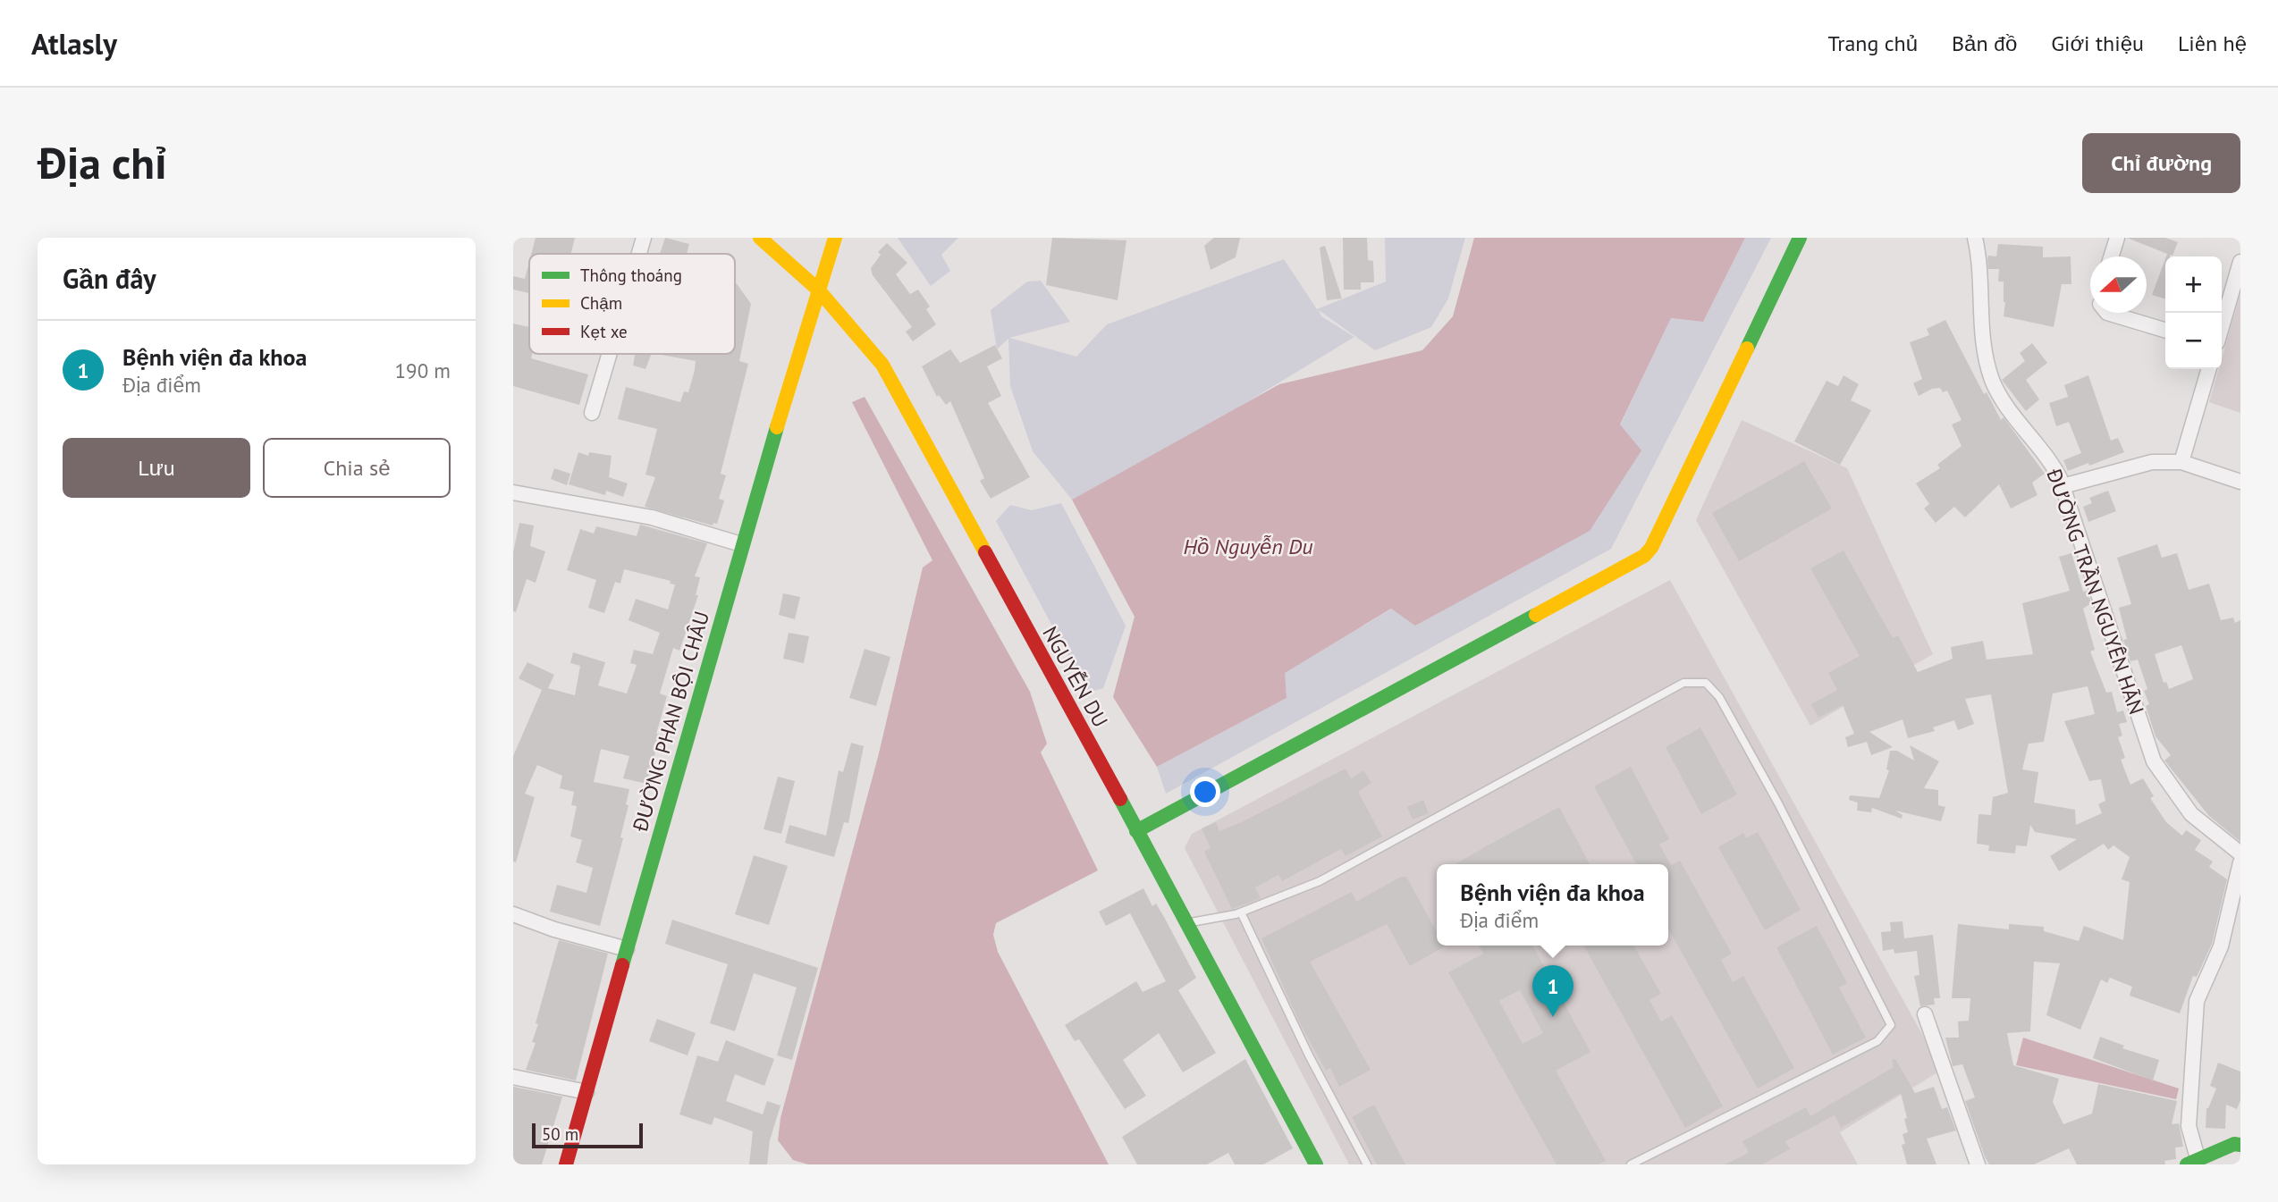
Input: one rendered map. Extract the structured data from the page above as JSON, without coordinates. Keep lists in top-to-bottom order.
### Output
{
  "streets": {
    "street": ["ĐƯỜNG TRẦN NGUYÊN HÃN", "NGUYỄN DU", "ĐƯỜNG PHAN BỘI CHÂU"]
  },
  "crossings": [
    ["NGUYỄN DU", "ĐƯỜNG PHAN BỘI CHÂU"]
  ],
  "water": ["Hồ Nguyễn Du"],
  "legend": ["Thông thoáng", "Chậm", "Kẹt xe"],
  "scale_bar": "50 m",
  "north": "left",
  "page": {
    "header": "Atlasly",
    "nav": [
      "Trang chủ",
      "Bản đồ",
      "Giới thiệu",
      "Liên hệ"
    ],
    "buttons": [
      "Chỉ đường",
      ["Lưu", "Chia sẻ"]
    ],
    "title": "Địa chỉ",
    "heading": "Gần đây",
    "map_buttons": ["+", "−"],
    "list": [
      {
        "mark": "1",
        "name": "Bệnh viện đa khoa",
        "note": "Địa điểm",
        "value": "190 m"
      }
    ],
    "popup": ["Bệnh viện đa khoa", "Địa điểm"],
    "pins": "1",
    "scale": "50 m"
  }
}
